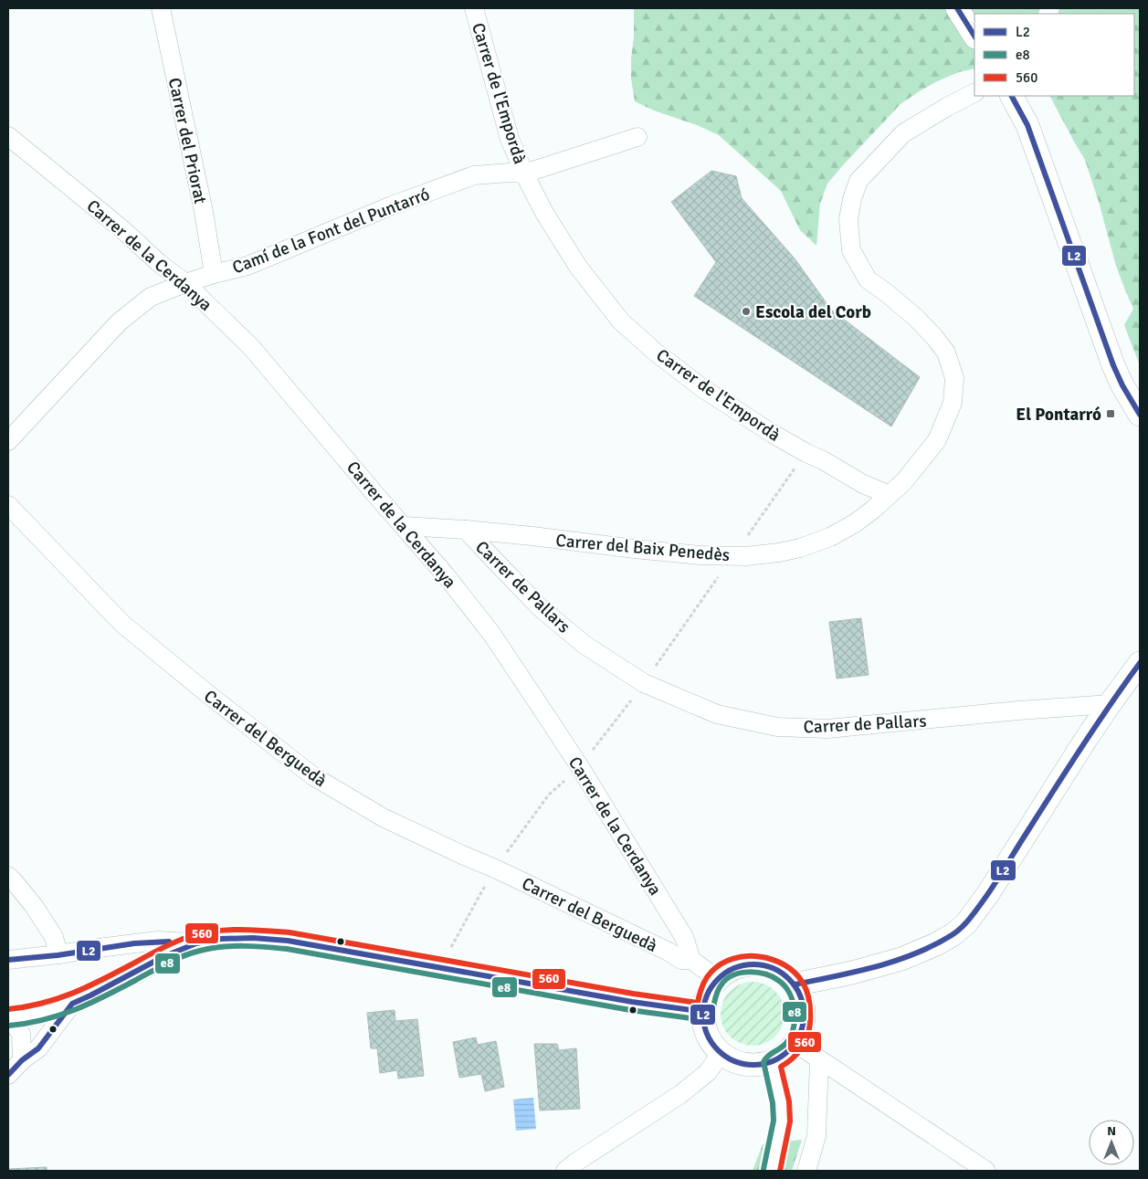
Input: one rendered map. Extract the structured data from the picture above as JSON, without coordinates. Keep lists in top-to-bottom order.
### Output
{
  "streets": {
    "street": [
      "Carrer de l'Empordà",
      "Carrer del Priorat",
      "Camí de la Font del Puntarró",
      "Carrer de la Cerdanya",
      "Carrer del Baix Penedès",
      "Carrer de Pallars",
      "Carrer del Berguedà"
    ]
  },
  "crossings": [
    ["Carrer de l'Empordà", "Camí de la Font del Puntarró"],
    ["Carrer de l'Empordà", "Carrer del Baix Penedès"],
    ["Carrer del Priorat", "Camí de la Font del Puntarró"],
    ["Camí de la Font del Puntarró", "Carrer de la Cerdanya"],
    ["Carrer de la Cerdanya", "Carrer del Baix Penedès"],
    ["Carrer de la Cerdanya", "Carrer del Berguedà"],
    ["Carrer del Baix Penedès", "Carrer de Pallars"]
  ],
  "places": {
    "other": ["Escola del Corb"],
    "transit": ["El Pontarró"]
  },
  "lines": ["transit line L2", "transit line 560", "transit line e8"],
  "legend": ["L2", "e8", "560"],
  "north": "top"
}
